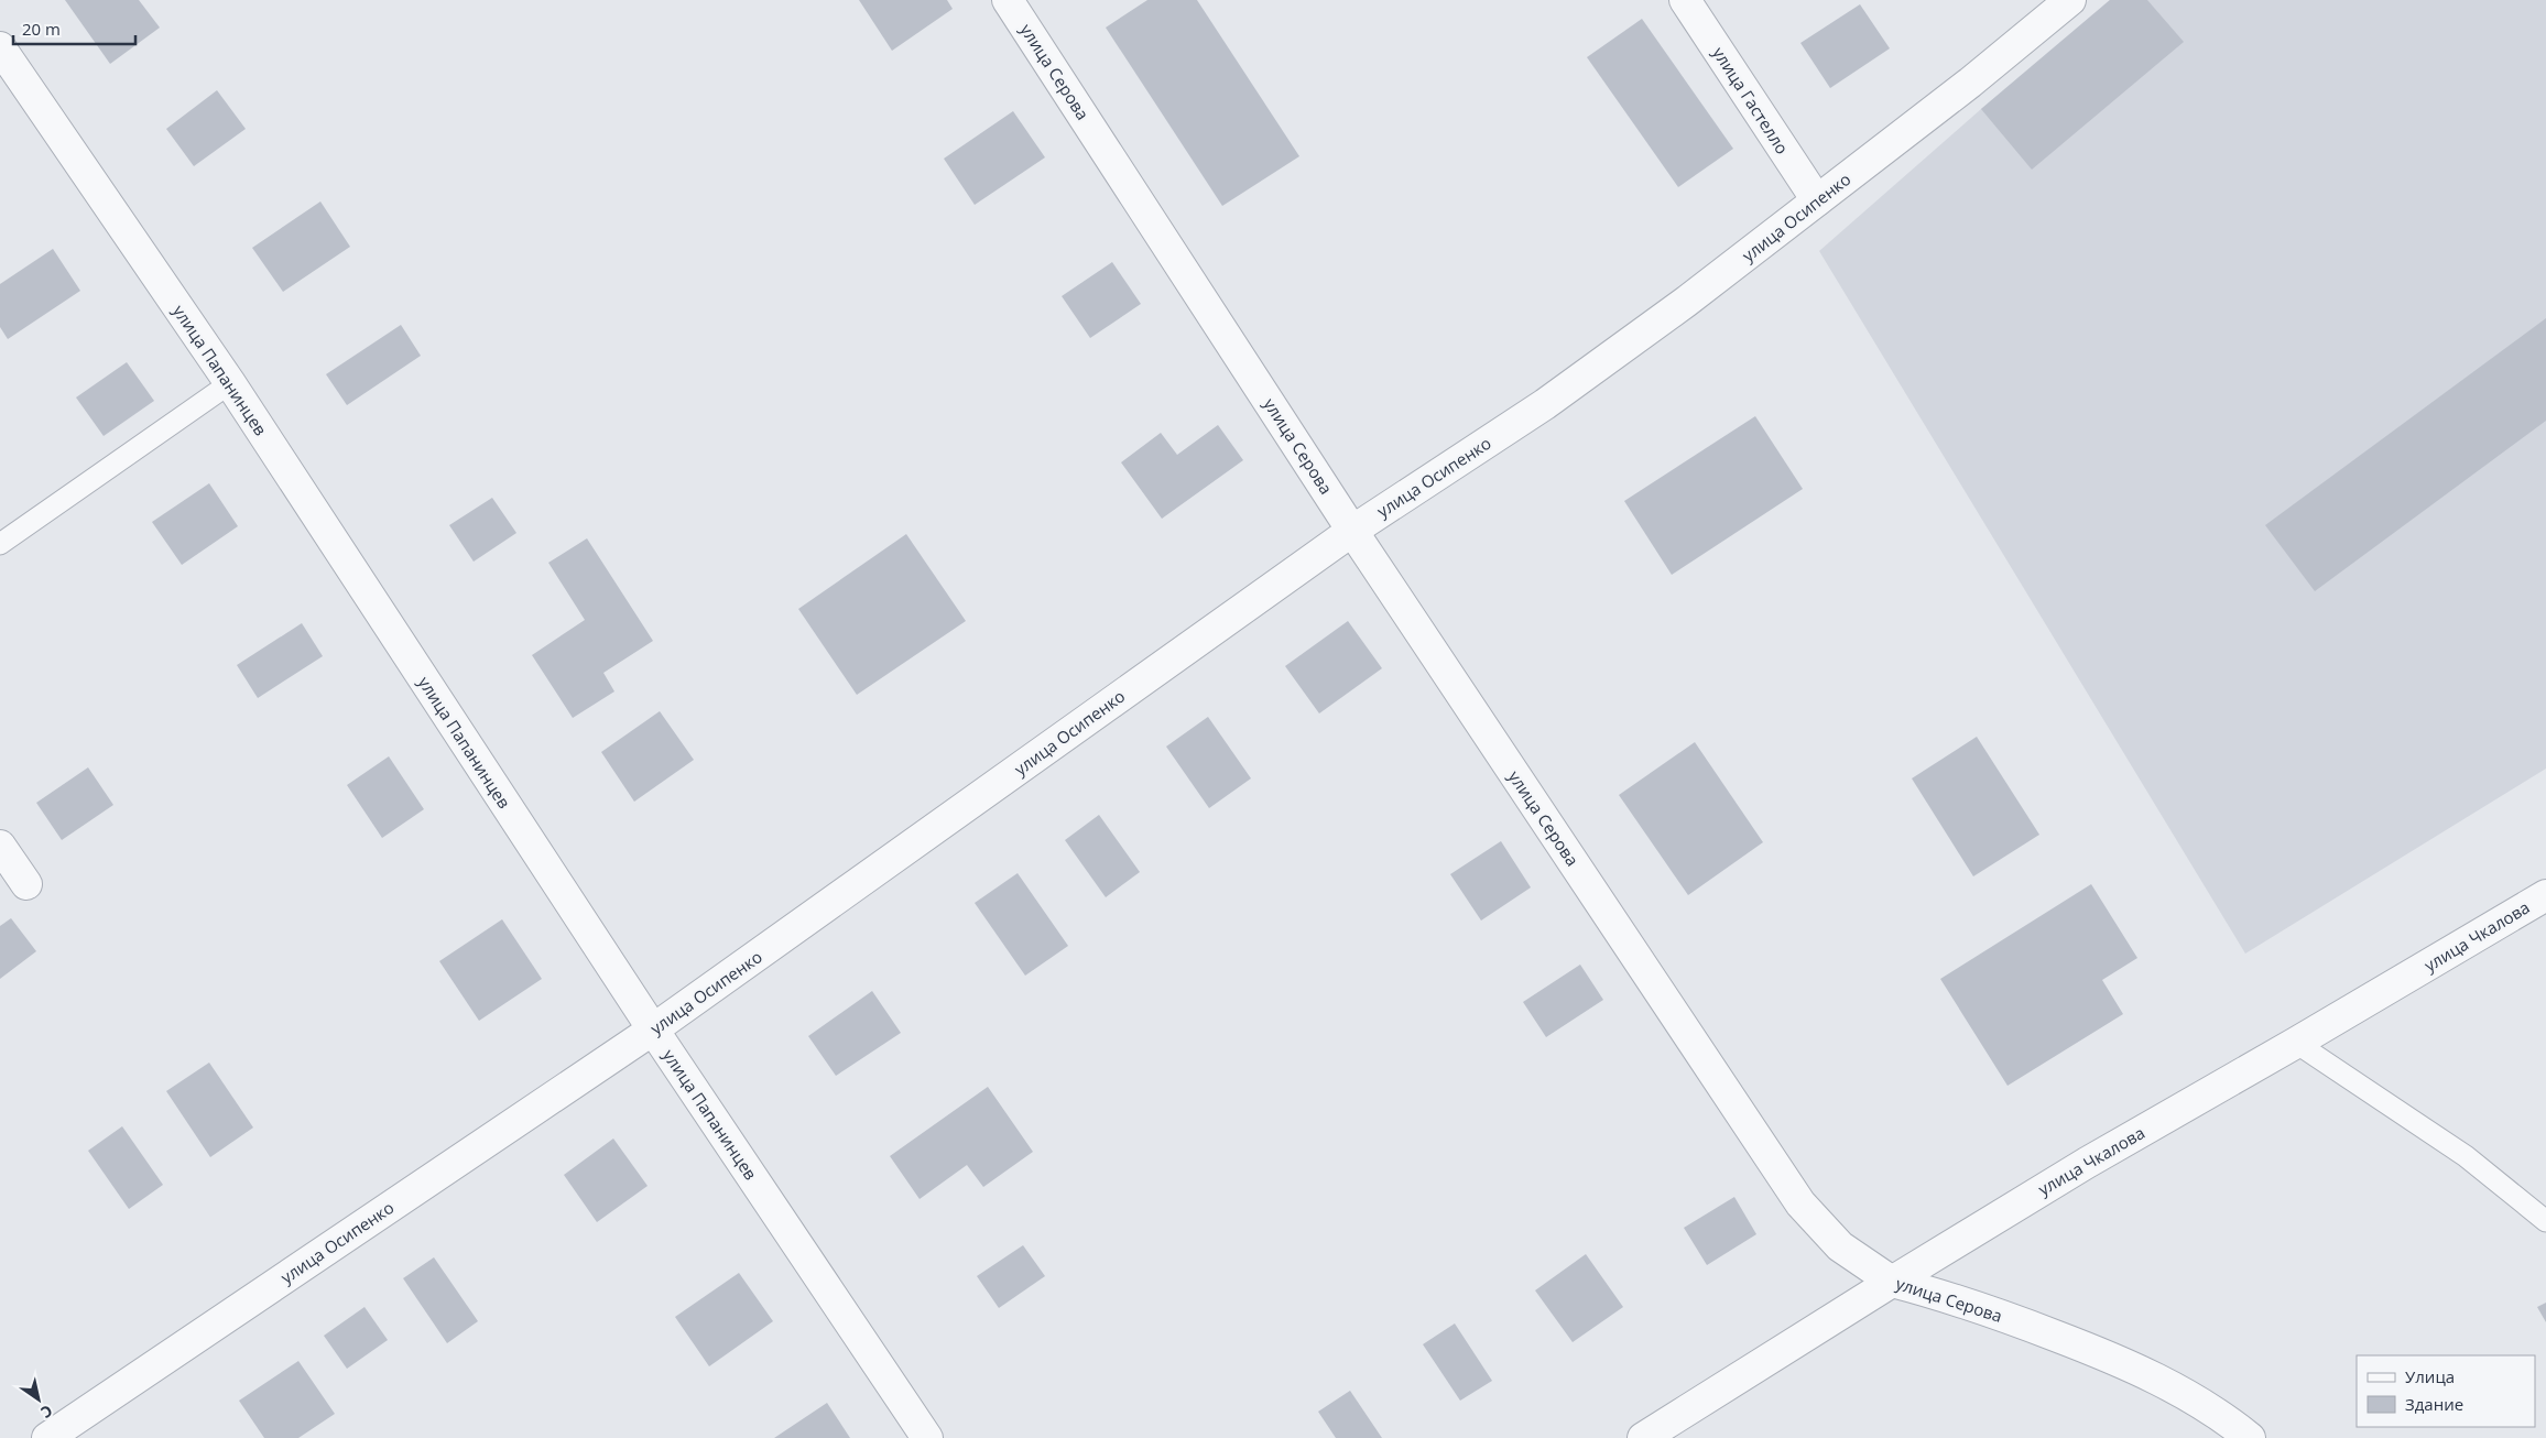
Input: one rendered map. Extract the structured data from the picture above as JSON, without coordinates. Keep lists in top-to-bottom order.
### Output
{
  "streets": {
    "street": [
      "улица Серова",
      "улица Гастелло",
      "улица Осипенко",
      "улица Папанинцев",
      "улица Чкалова"
    ]
  },
  "crossings": [
    ["улица Серова", "улица Осипенко"],
    ["улица Серова", "улица Чкалова"],
    ["улица Гастелло", "улица Осипенко"],
    ["улица Осипенко", "улица Папанинцев"]
  ],
  "legend": ["Улица", "Здание"],
  "scale_bar": "20 m",
  "north": "bottom right"
}
